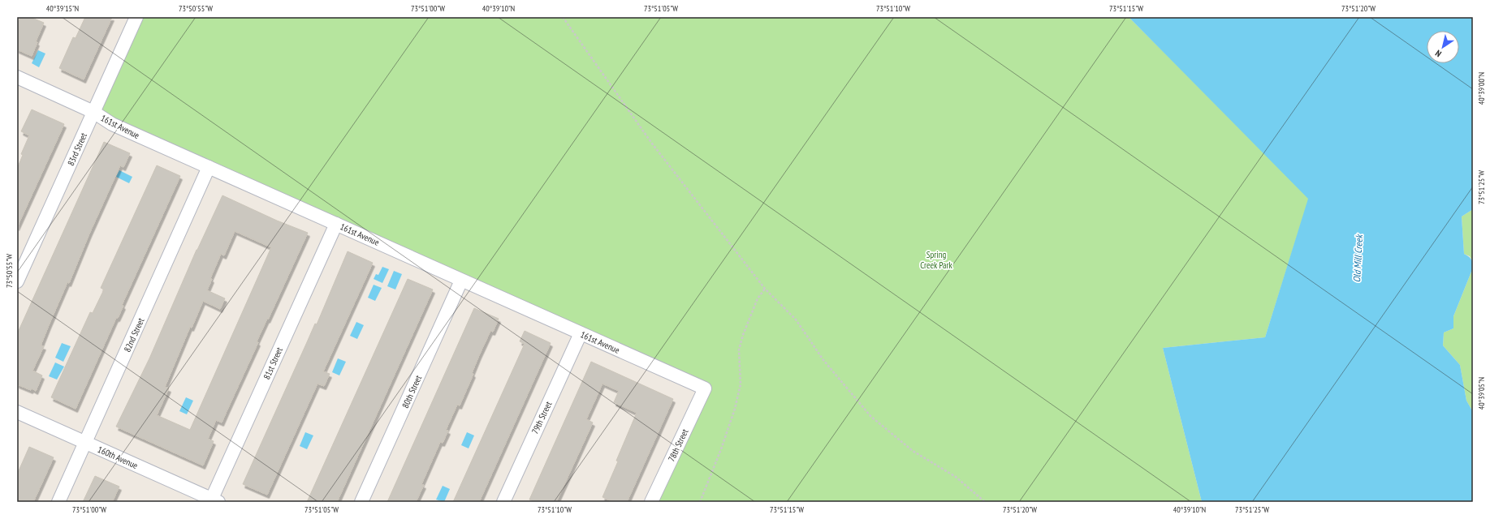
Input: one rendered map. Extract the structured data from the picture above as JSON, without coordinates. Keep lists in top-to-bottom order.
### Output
{
  "streets": {
    "street": [
      "161st Avenue",
      "83rd Street",
      "82nd Street",
      "81st Street",
      "80th Street",
      "79th Street",
      "78th Street",
      "160th Avenue"
    ]
  },
  "crossings": [
    ["161st Avenue", "83rd Street"],
    ["161st Avenue", "82nd Street"],
    ["161st Avenue", "81st Street"],
    ["161st Avenue", "80th Street"],
    ["161st Avenue", "79th Street"],
    ["161st Avenue", "78th Street"],
    ["82nd Street", "160th Avenue"],
    ["81st Street", "160th Avenue"]
  ],
  "water": ["Old Mill Creek"],
  "parks": ["Spring Creek Park"],
  "north": "bottom left",
  "coordinates": [
    "40°39'15\"N",
    "73°50'55\"W",
    "73°51'00\"W",
    "40°39'10\"N",
    "73°51'05\"W",
    "73°51'10\"W",
    "73°51'15\"W",
    "73°51'20\"W",
    "40°39'00\"N",
    "73°51'25\"W",
    "40°39'05\"N"
  ]
}
